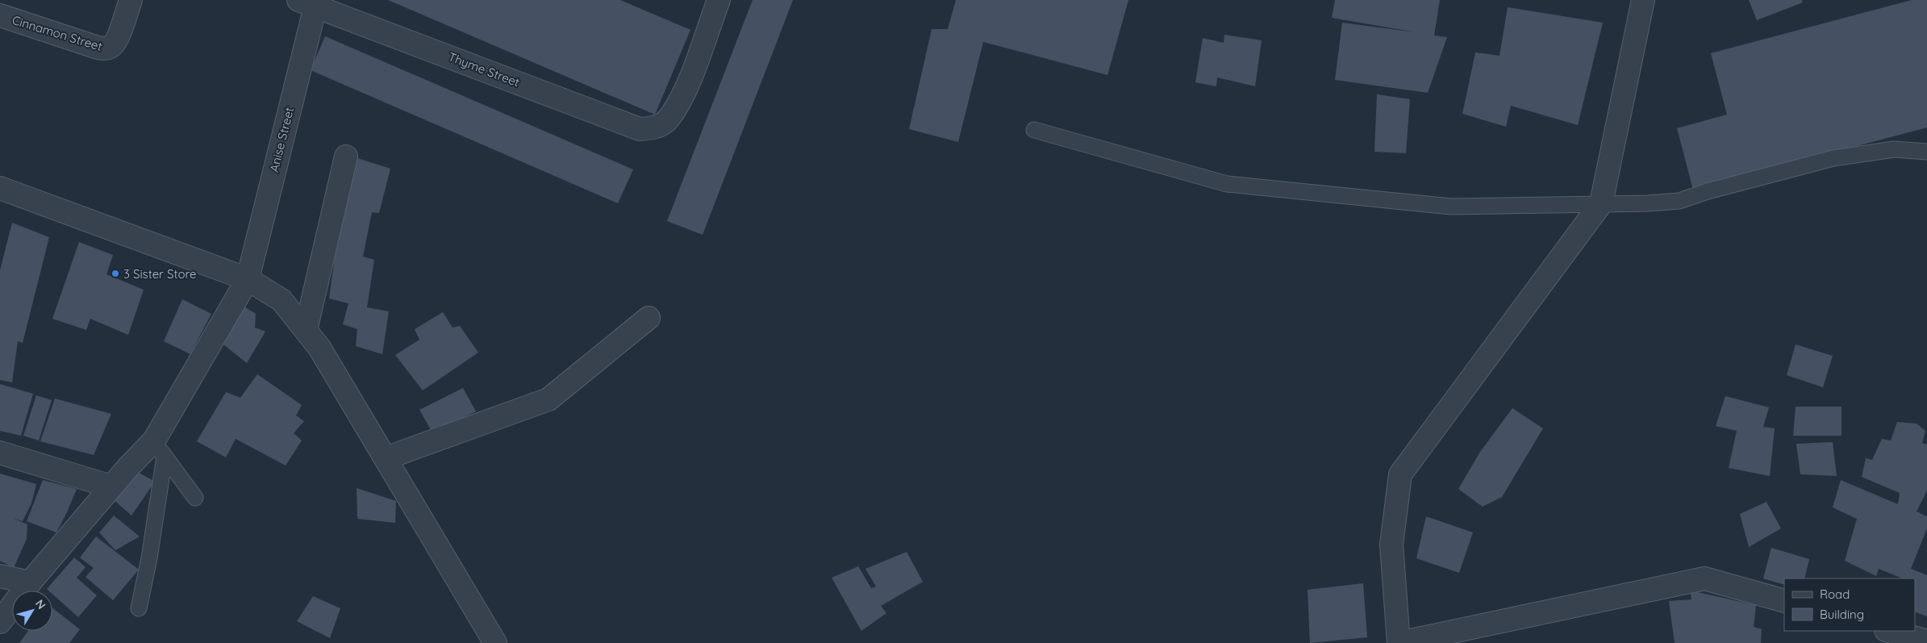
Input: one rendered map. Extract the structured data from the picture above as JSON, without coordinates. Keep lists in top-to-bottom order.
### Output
{
  "streets": {
    "street": ["Cinnamon Street", "Thyme Street", "Anise Street"]
  },
  "crossings": [
    ["Thyme Street", "Anise Street"]
  ],
  "places": ["3 Sister Store"],
  "legend": ["Road", "Building"],
  "north": "top right"
}
